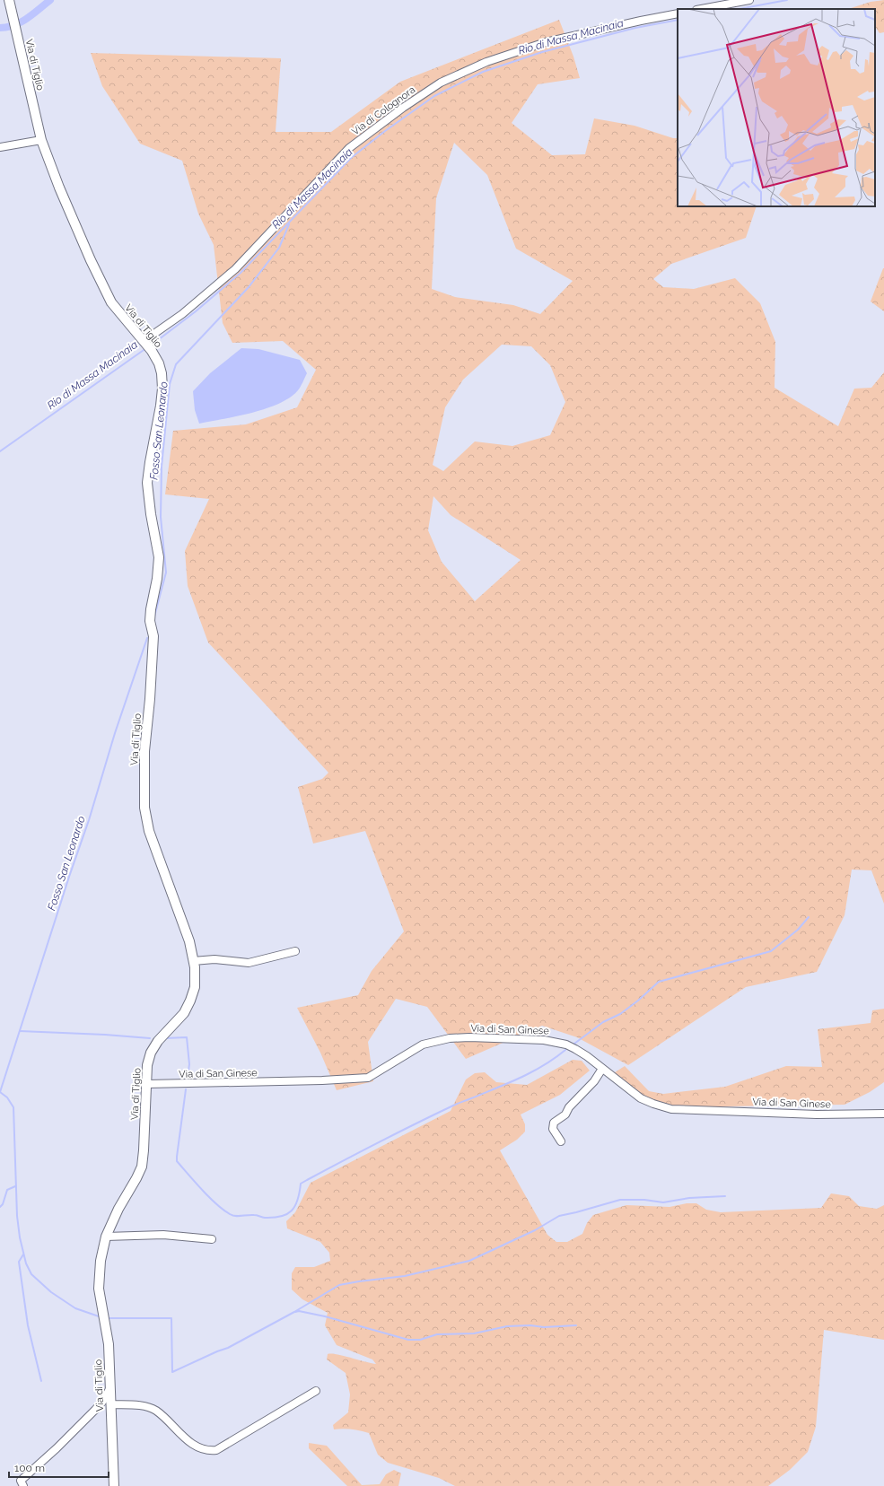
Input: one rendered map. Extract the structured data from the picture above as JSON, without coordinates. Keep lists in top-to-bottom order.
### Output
{
  "streets": {
    "main road": ["Via di Tiglio"],
    "street": ["Via di Colognora", "Via di San Ginese"]
  },
  "crossings": [
    ["Via di Tiglio", "Via di Colognora"],
    ["Via di Tiglio", "Via di San Ginese"]
  ],
  "water": ["Rio di Massa Macinaia", "Fosso San Leonardo"],
  "scale_bar": "100 m"
}
